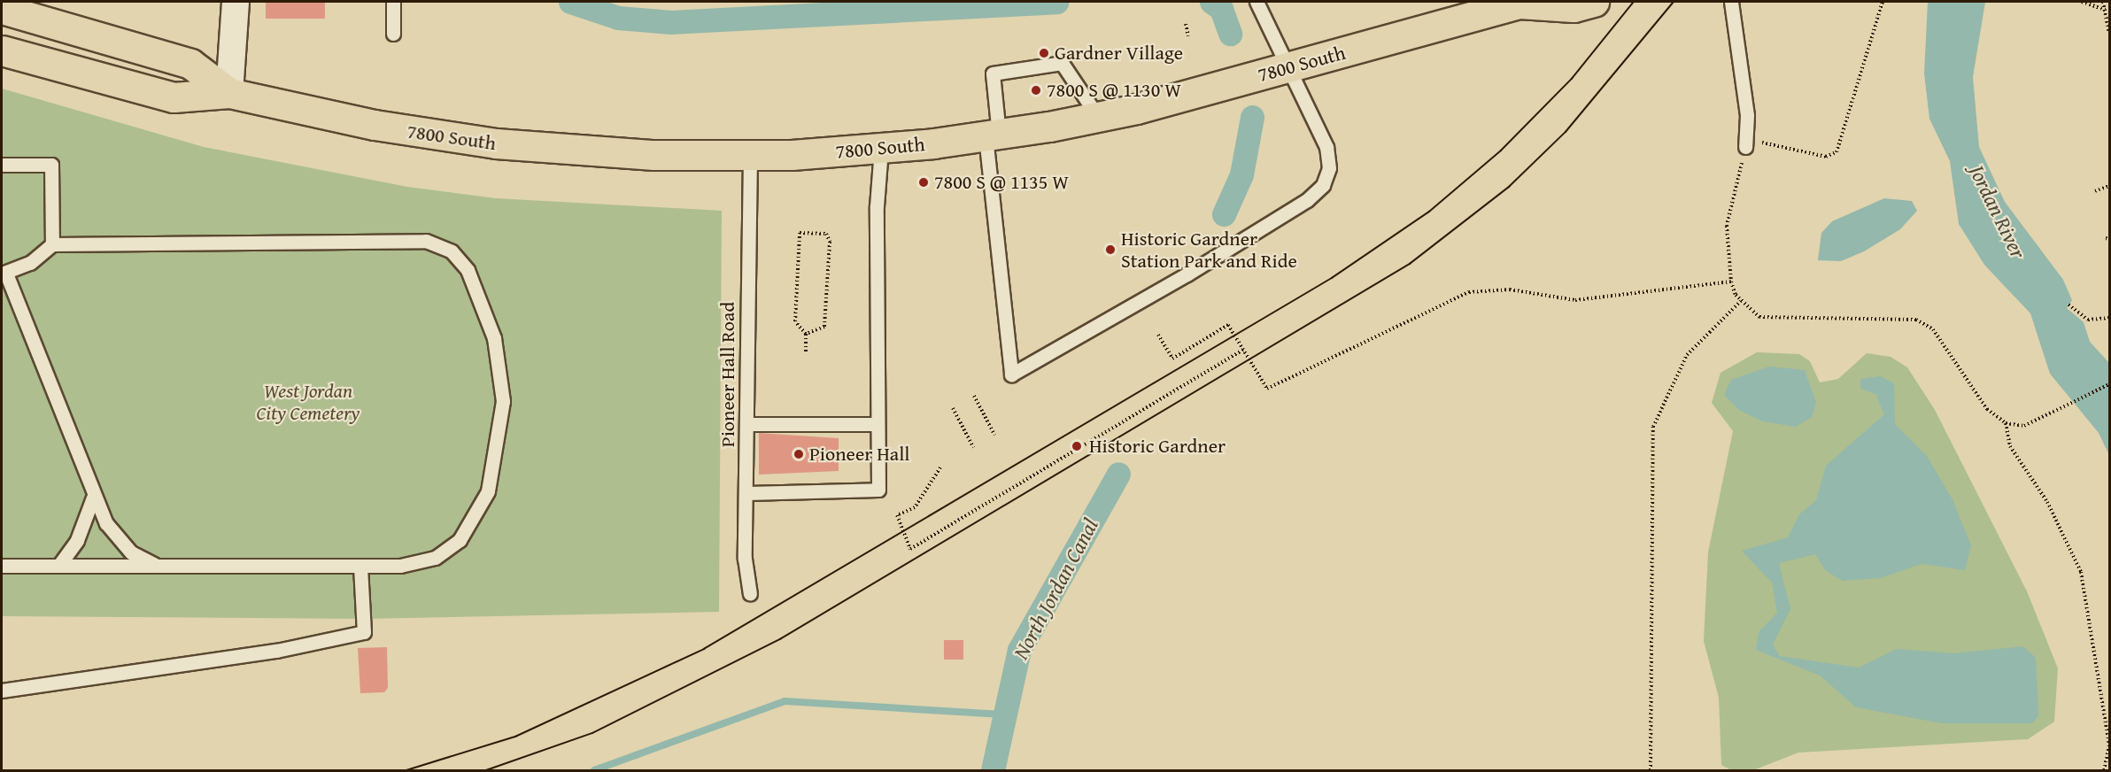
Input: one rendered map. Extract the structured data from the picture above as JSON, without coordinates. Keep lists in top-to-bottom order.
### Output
{
  "streets": {
    "main road": ["7800 South"],
    "lane": ["Pioneer Hall Road"]
  },
  "crossings": [
    ["7800 South", "Pioneer Hall Road"]
  ],
  "water": ["Jordan River", "North Jordan Canal"],
  "parks": ["West Jordan City Cemetery"],
  "places": [
    "Gardner Village",
    "7800 S @ 1130 W",
    "7800 S @ 1135 W",
    "Historic Gardner Station Park and Ride",
    "Historic Gardner",
    "Pioneer Hall"
  ]
}
